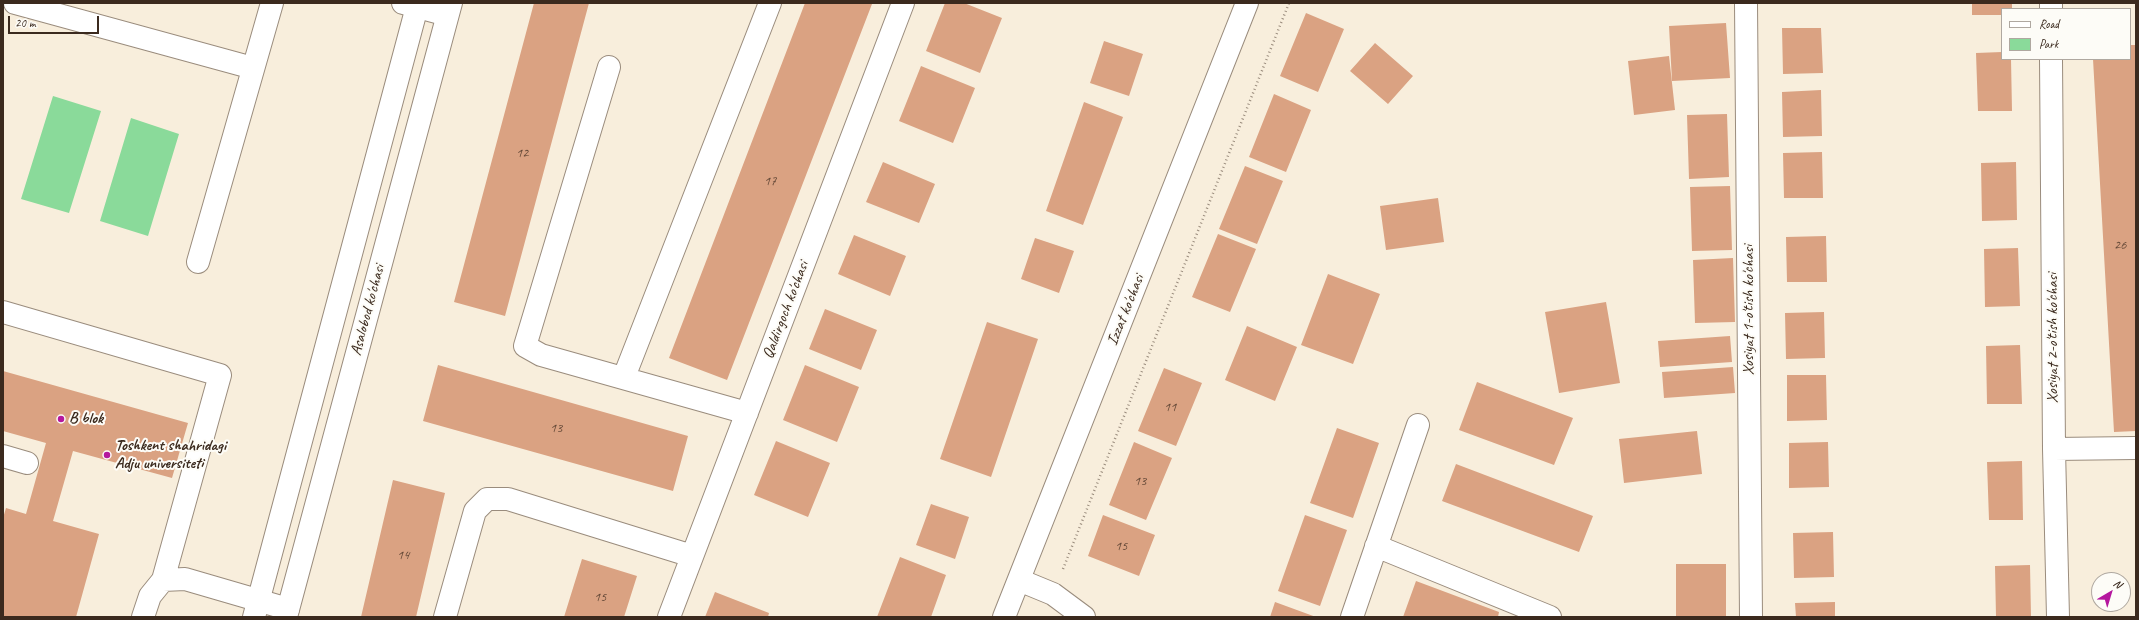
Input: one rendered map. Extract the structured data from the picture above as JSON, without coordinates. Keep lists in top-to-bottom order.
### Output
{
  "streets": {
    "main road": [
      "Asalobod ko'chasi",
      "Qaldirgoch ko'chasi",
      "Izzat ko'chasi",
      "Xosiyat 1-o'tish ko'chasi",
      "Xosiyat 2-o'tish ko'chasi"
    ]
  },
  "places": ["B blok", "Toshkent shahridagi Adju universiteti"],
  "house_numbers": [
    "12",
    "17",
    "26",
    "11",
    "13",
    "13",
    "15",
    "14",
    "15"
  ],
  "legend": ["Road", "Park"],
  "scale_bar": "20 m",
  "north": "top right"
}
